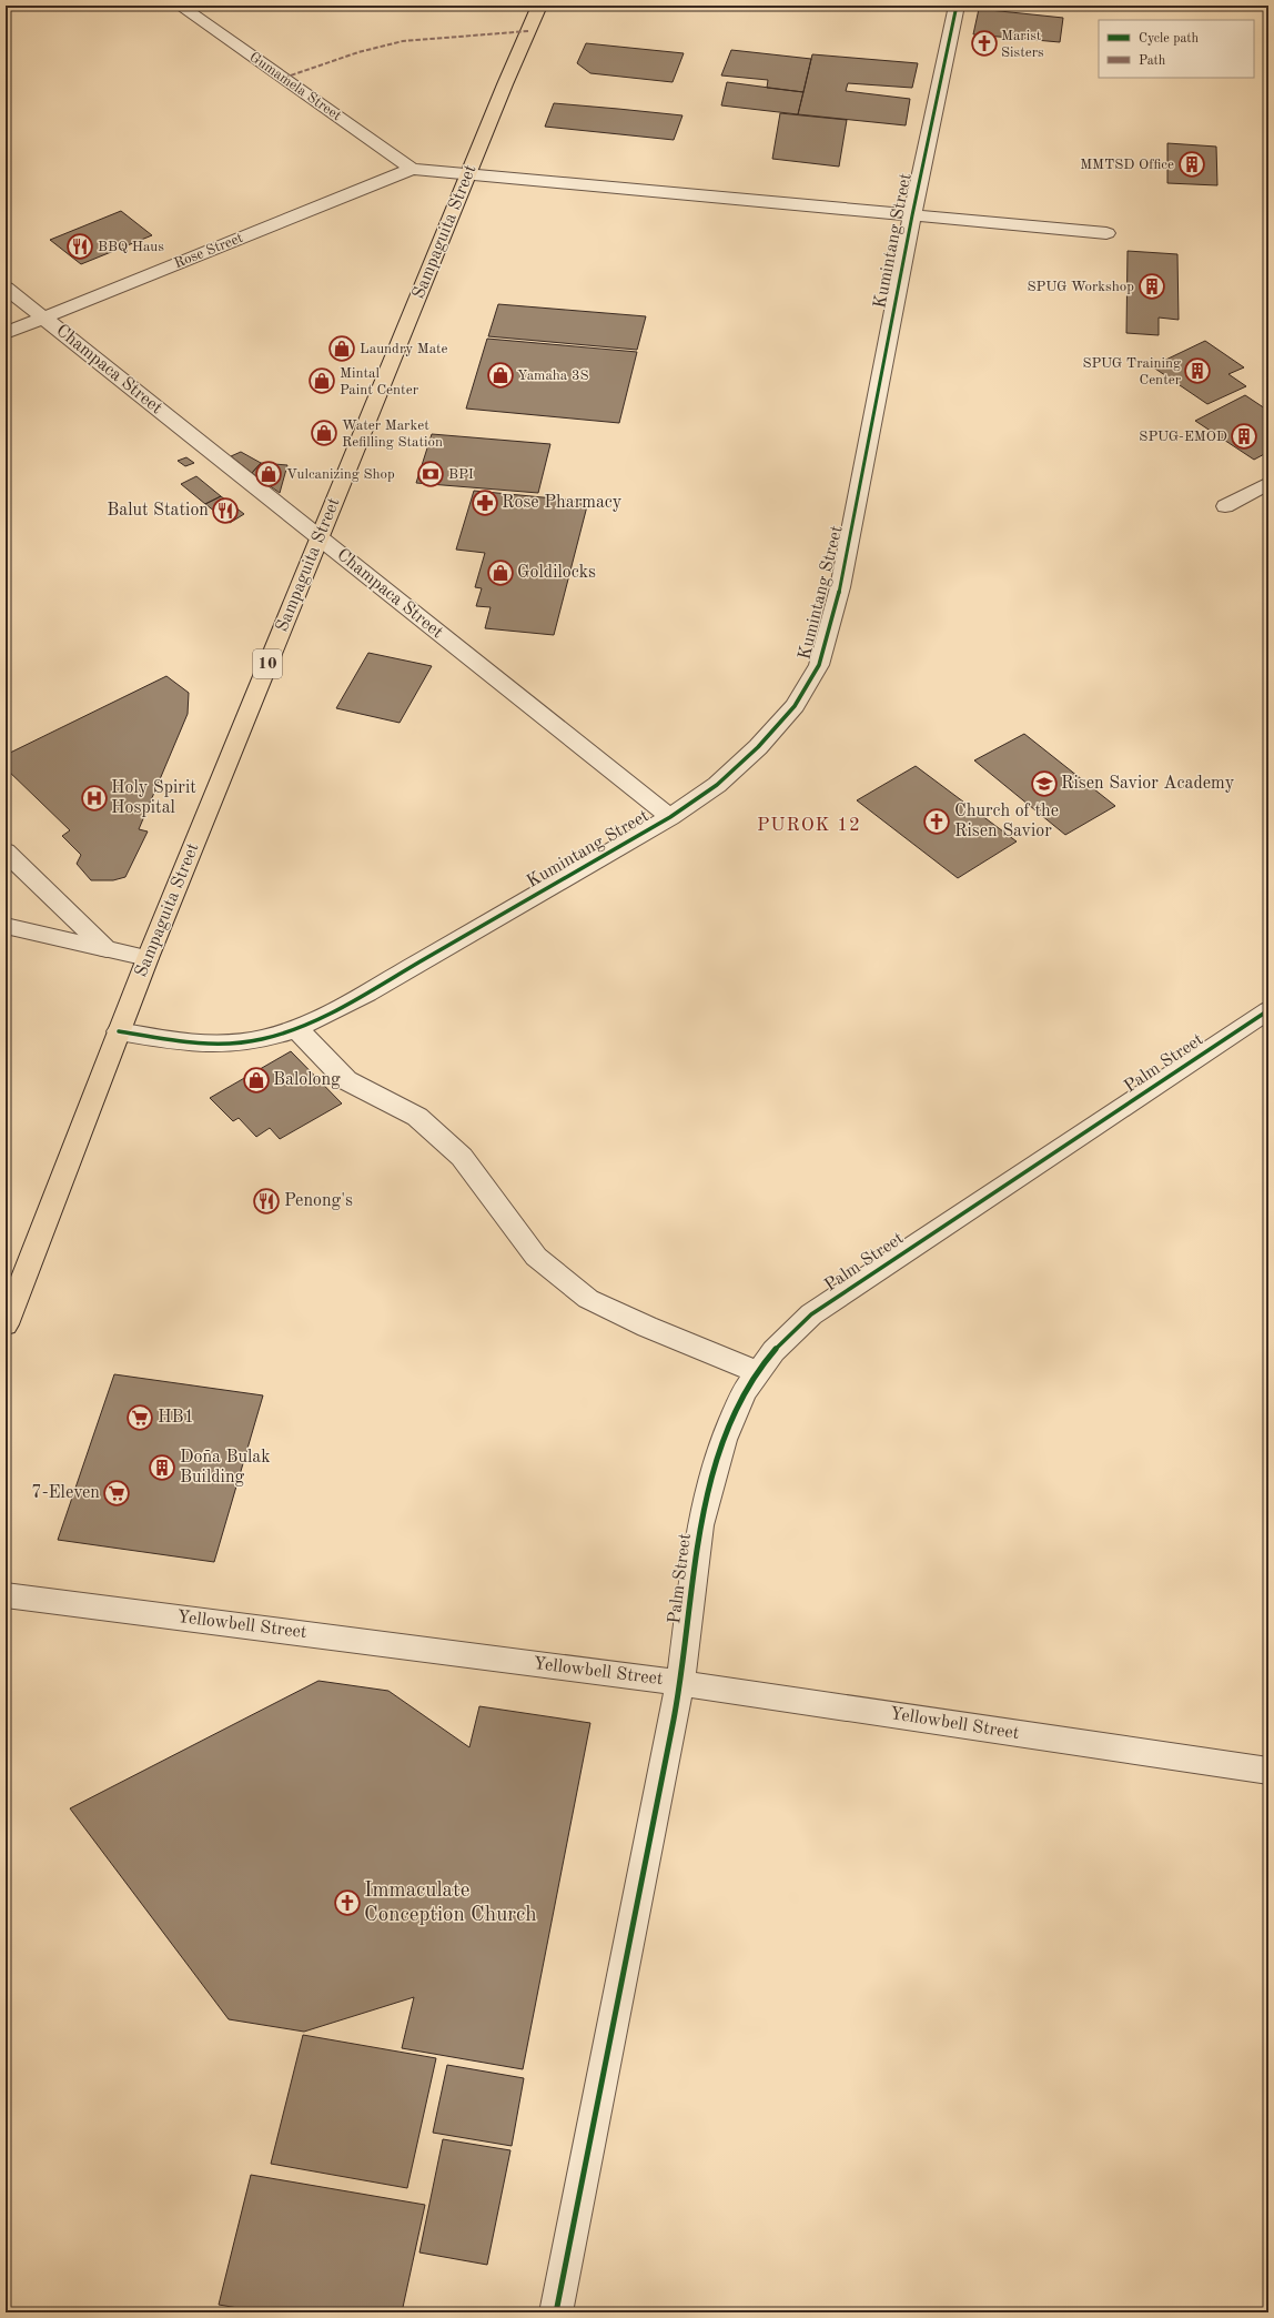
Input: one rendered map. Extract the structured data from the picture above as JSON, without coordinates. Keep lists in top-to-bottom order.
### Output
{
  "streets": {
    "highway": ["Sampaguita Street", "10"],
    "street": [
      "Gumamela Street",
      "Kumintang Street",
      "Rose Street",
      "Champaca Street",
      "Palm Street",
      "Yellowbell Street"
    ]
  },
  "crossings": [
    ["Gumamela Street", "Rose Street"],
    ["Sampaguita Street", "Kumintang Street"],
    ["Sampaguita Street", "Champaca Street"],
    ["Kumintang Street", "Champaca Street"],
    ["Rose Street", "Champaca Street"],
    ["Palm Street", "Yellowbell Street"]
  ],
  "districts": ["PUROK 12"],
  "places": {
    "church": ["Marist Sisters", "Church of the Risen Savior", "Immaculate Conception Church"],
    "building": [
      "MMTSD Office",
      "SPUG Workshop",
      "SPUG Training Center",
      "SPUG-EMOD",
      "Doña Bulak Building"
    ],
    "restaurant": ["BBQ Haus", "Balut Station", "Penong's"],
    "shop": [
      "Laundry Mate",
      "Yamaha 3S",
      "Mintal Paint Center",
      "Water Market Refilling Station",
      "Vulcanizing Shop",
      "Goldilocks",
      "Balolong"
    ],
    "bank": ["BPI"],
    "pharmacy": ["Rose Pharmacy"],
    "school or university": ["Risen Savior Academy"],
    "hospital": ["Holy Spirit Hospital"],
    "supermarket": ["HB1", "7-Eleven"]
  },
  "legend": ["Cycle path", "Path"]
}
